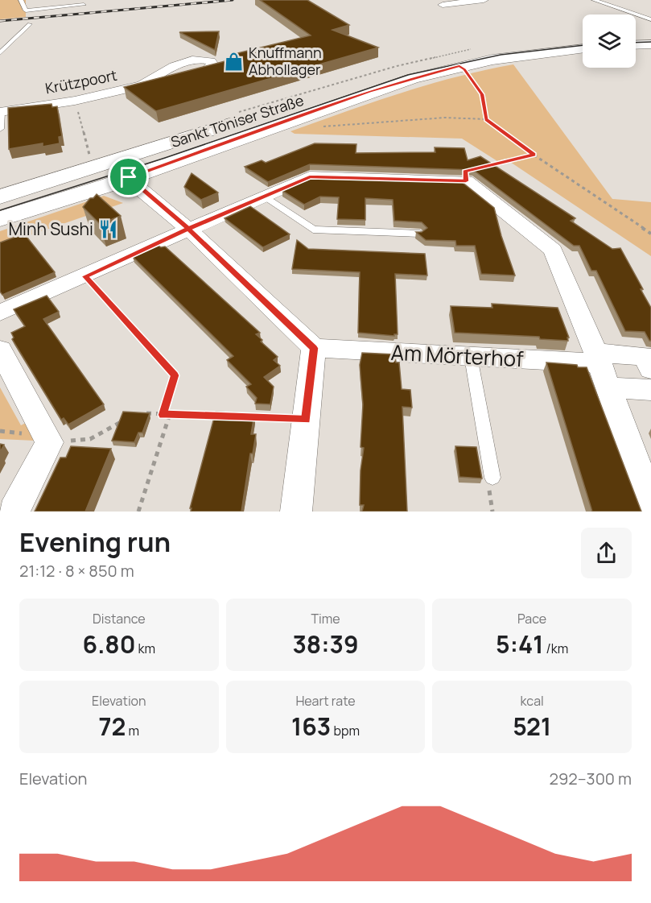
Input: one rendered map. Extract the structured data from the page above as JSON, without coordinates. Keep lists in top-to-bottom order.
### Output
{
  "streets": {
    "main road": ["Sankt Töniser Straße"],
    "street": ["Krützpoort", "Am Mörterhof"]
  },
  "places": {
    "shop": ["Knuffmann Abhollager"],
    "restaurant": ["Minh Sushi"]
  },
  "page": {
    "heading": ["Evening run", "21:12 · 8 × 850 m"],
    "stats": [
      ["Distance", "6.80 km"],
      ["Time", "38:39"],
      ["Pace", "5:41 /km"],
      ["Elevation", "72 m"],
      ["Heart rate", "163 bpm"],
      ["kcal", "521"]
    ],
    "chart": ["Elevation", "292–300 m"]
  }
}
